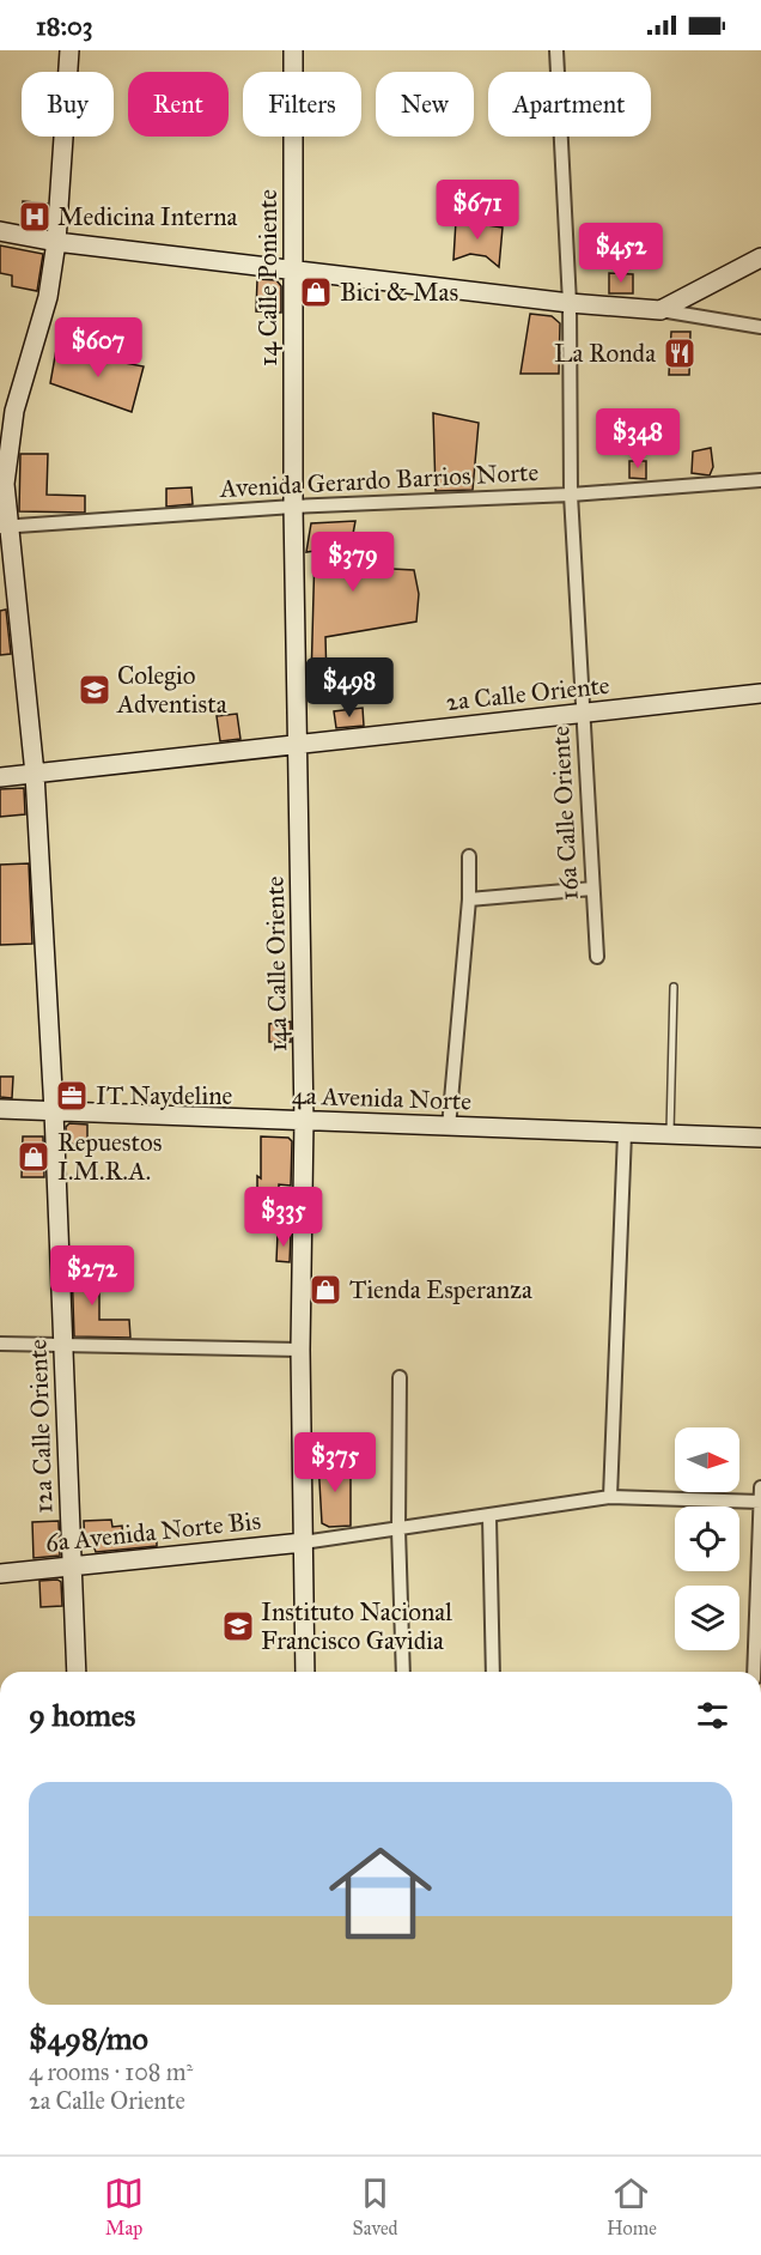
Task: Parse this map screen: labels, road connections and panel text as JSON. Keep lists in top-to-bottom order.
{
  "streets": {
    "street": [
      "14 Calle Poniente",
      "Avenida Gerardo Barrios Norte",
      "2a Calle Oriente",
      "16a Calle Oriente",
      "14a Calle Oriente",
      "4a Avenida Norte",
      "12a Calle Oriente",
      "6a Avenida Norte Bis"
    ]
  },
  "crossings": [
    ["14 Calle Poniente", "Avenida Gerardo Barrios Norte"],
    ["14 Calle Poniente", "14a Calle Oriente"],
    ["Avenida Gerardo Barrios Norte", "16a Calle Oriente"],
    ["Avenida Gerardo Barrios Norte", "14a Calle Oriente"],
    ["Avenida Gerardo Barrios Norte", "12a Calle Oriente"],
    ["2a Calle Oriente", "16a Calle Oriente"],
    ["2a Calle Oriente", "14a Calle Oriente"],
    ["2a Calle Oriente", "12a Calle Oriente"],
    ["14a Calle Oriente", "4a Avenida Norte"],
    ["14a Calle Oriente", "6a Avenida Norte Bis"],
    ["4a Avenida Norte", "12a Calle Oriente"],
    ["12a Calle Oriente", "6a Avenida Norte Bis"]
  ],
  "places": {
    "hospital": ["Medicina Interna"],
    "shop": ["Bici & Mas", "Repuestos I.M.R.A.", "Tienda Esperanza"],
    "restaurant": ["La Ronda"],
    "school or university": ["Colegio Adventista", "Instituto Nacional Francisco Gavidia"],
    "office": ["IT Naydeline"]
  },
  "north": "right",
  "page": {
    "status": "18:03",
    "chip": [
      "Buy",
      "Rent",
      "Filters",
      "New",
      "Apartment"
    ],
    "price": [
      "$671",
      "$452",
      "$607",
      "$348",
      "$379",
      "$498",
      "$335",
      "$272",
      "$375"
    ],
    "heading": "9 homes",
    "list": [
      {
        "name": "$498/mo",
        "note": "4 rooms · 108 m² · 2a Calle Oriente"
      }
    ],
    "tabs": ["Map", "Saved", "Home"]
  }
}
